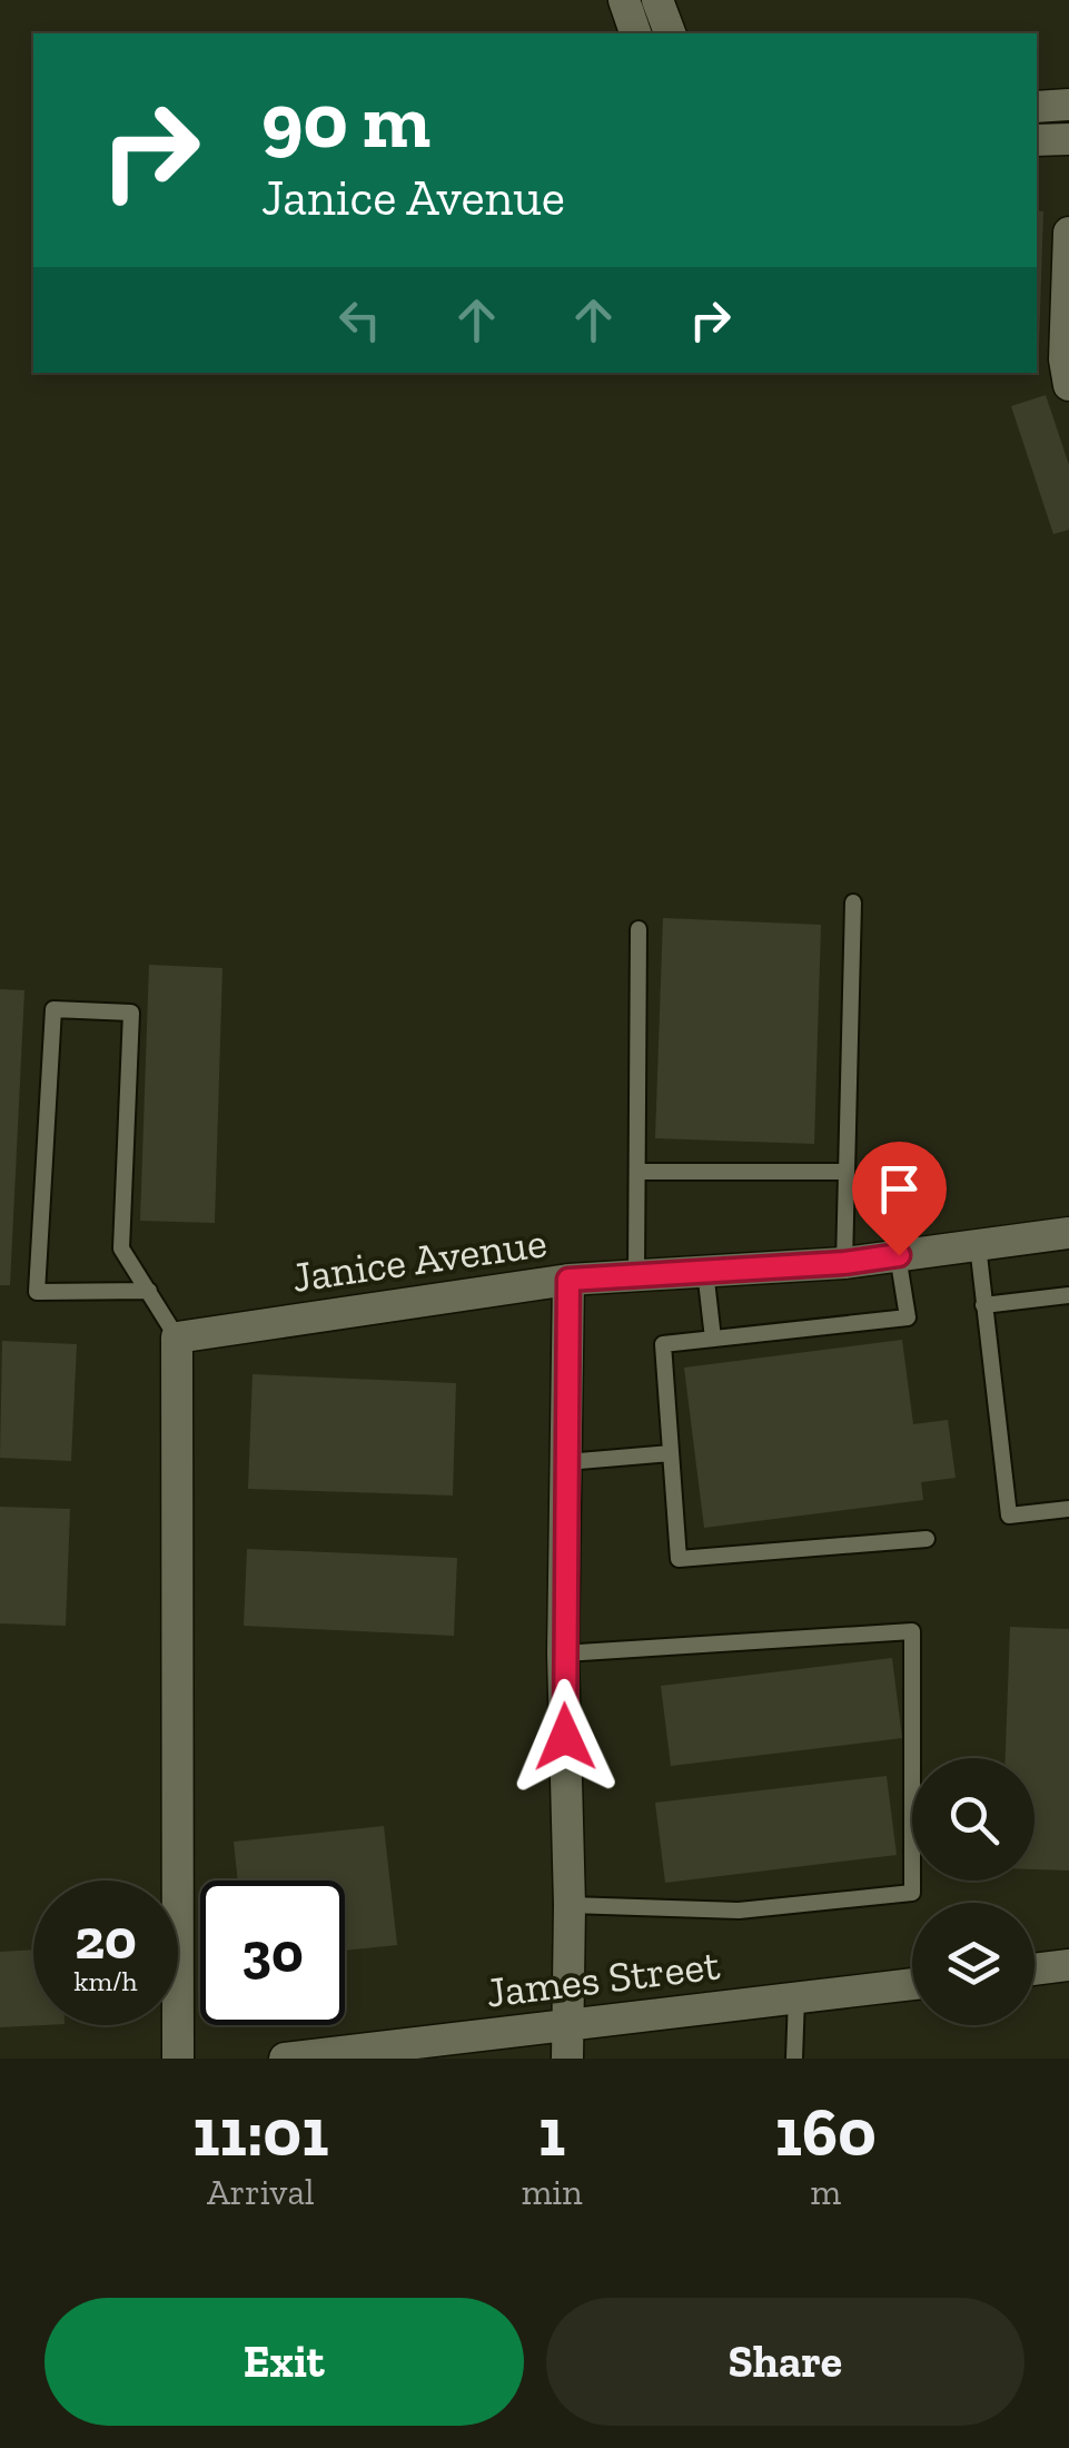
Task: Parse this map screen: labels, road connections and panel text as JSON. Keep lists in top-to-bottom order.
{
  "streets": {
    "street": ["Janice Avenue", "James Street"]
  },
  "page": {
    "turn": ["90 m", "Janice Avenue"],
    "speed": "20 km/h",
    "limit": "30",
    "eta": [
      "11:01",
      "Arrival",
      "1",
      "min",
      "160",
      "m"
    ],
    "buttons": ["Exit", "Share"]
  }
}
